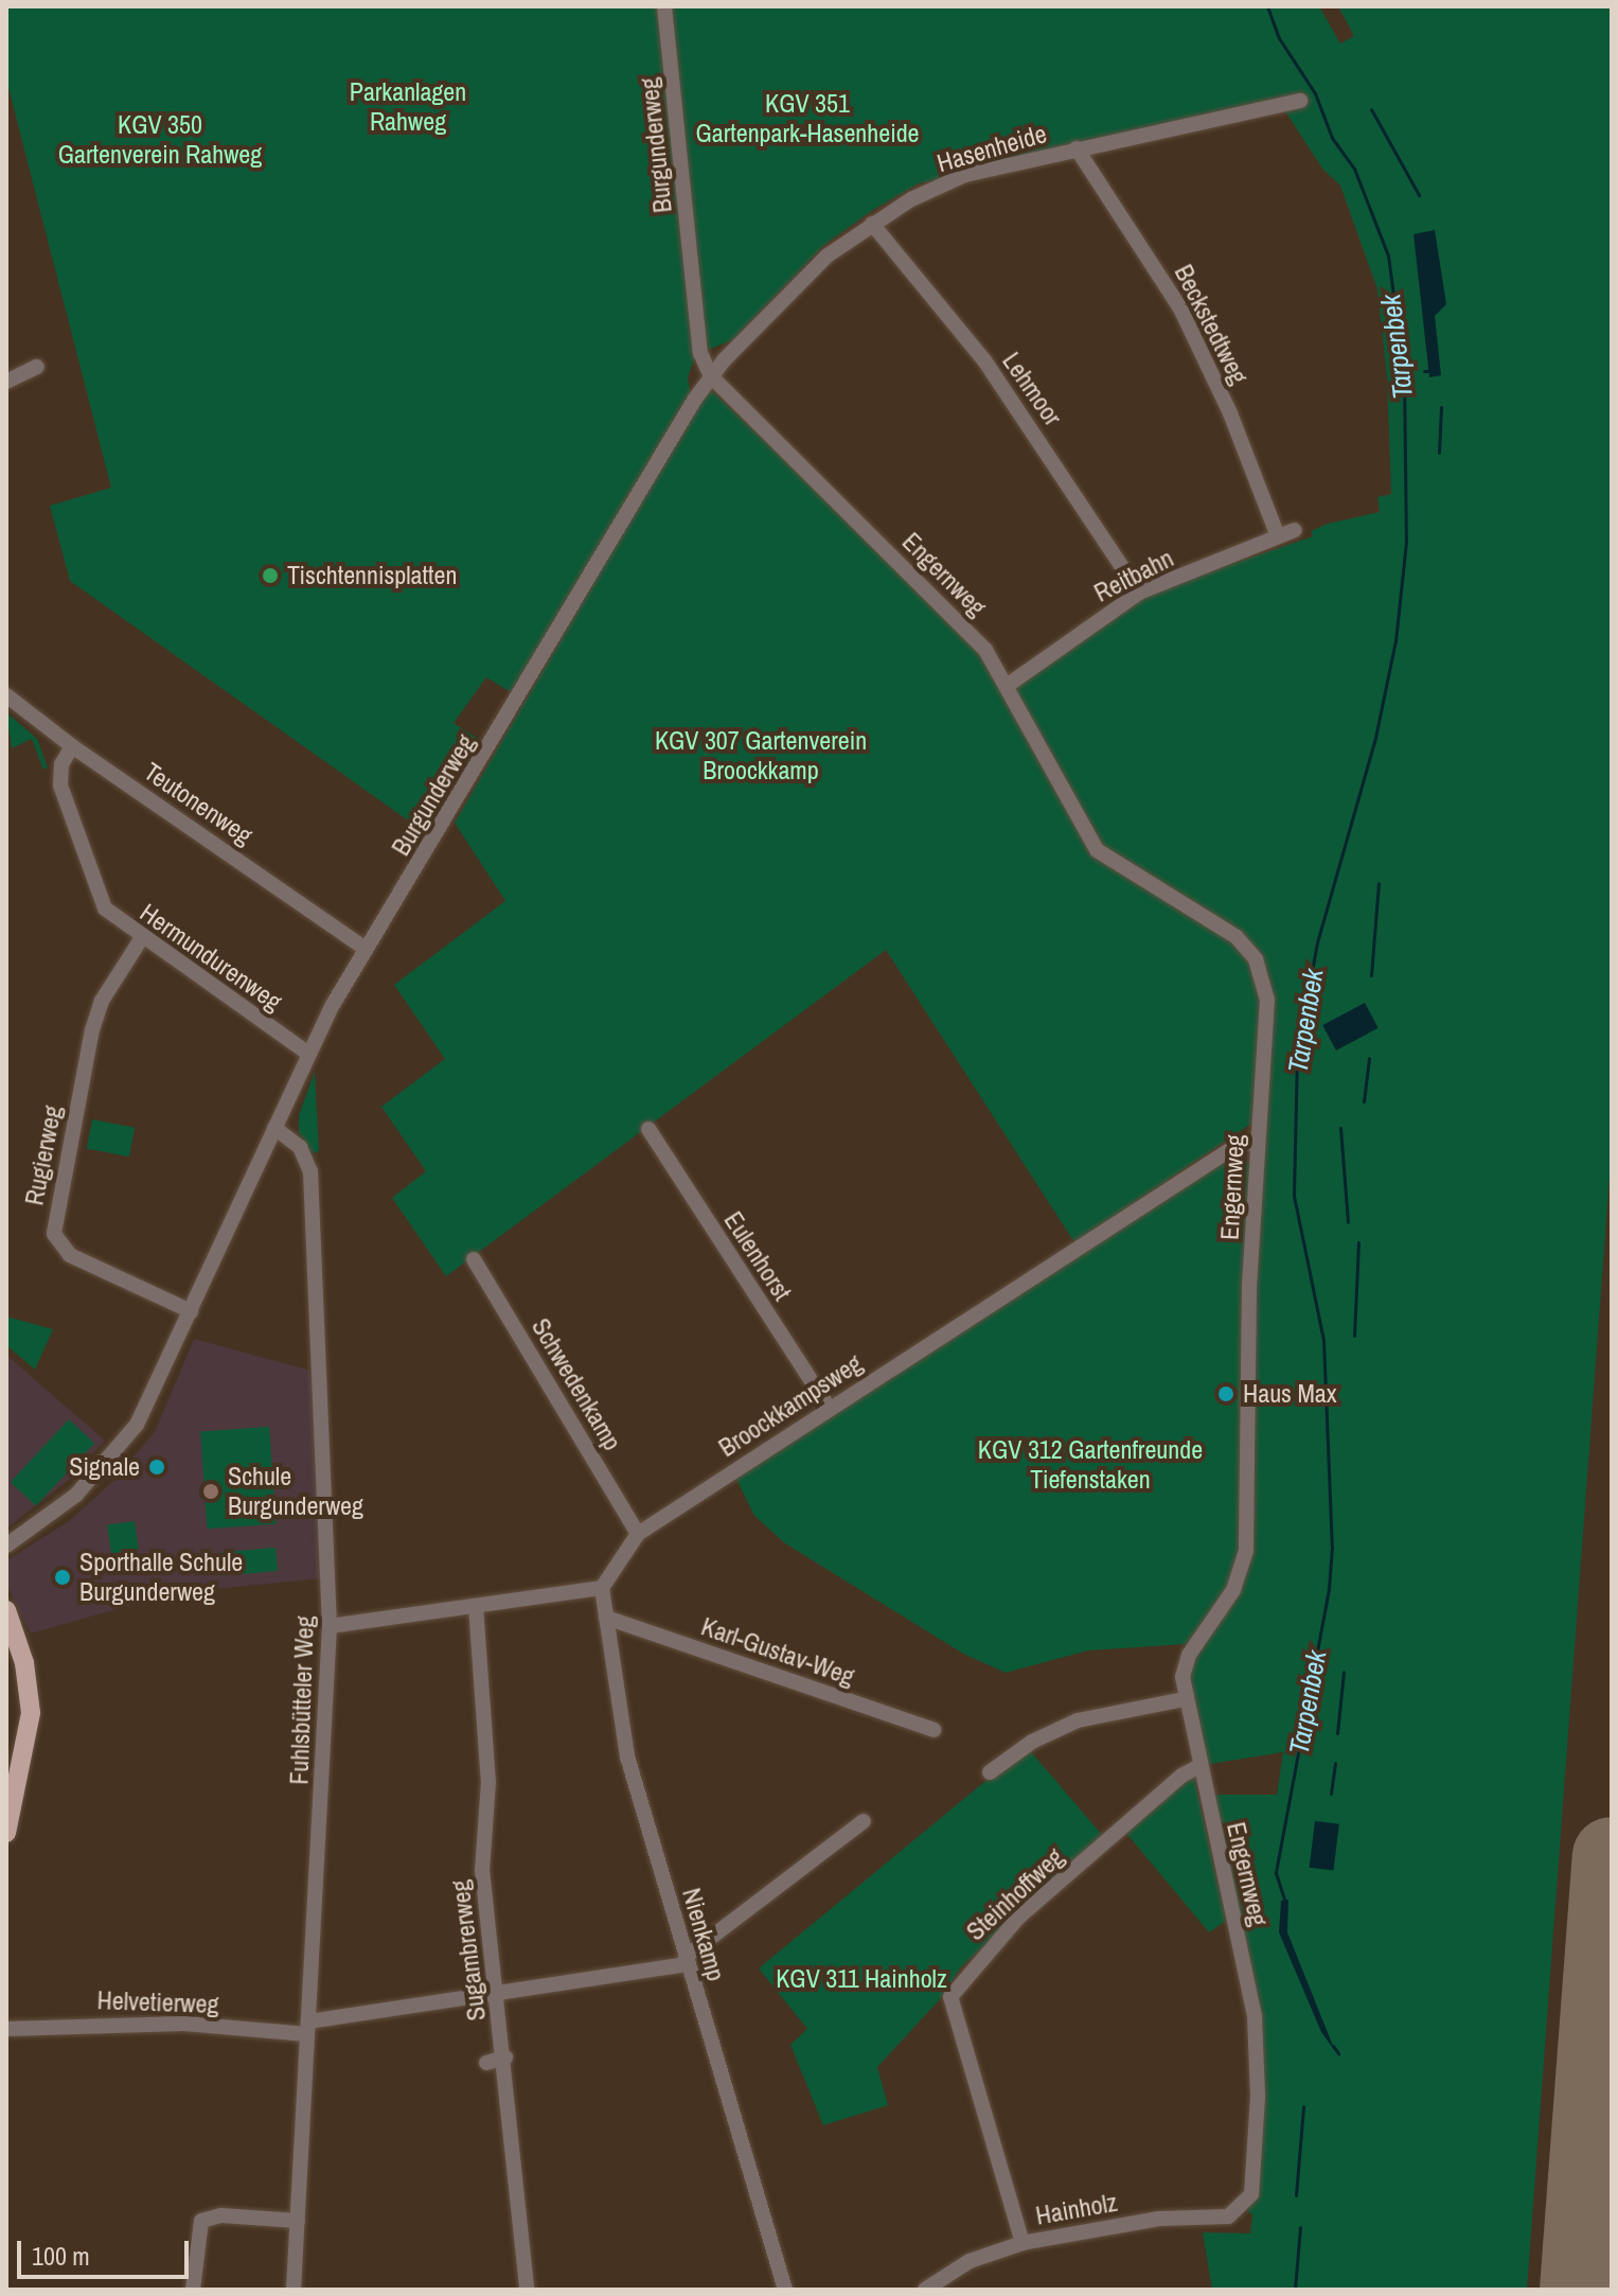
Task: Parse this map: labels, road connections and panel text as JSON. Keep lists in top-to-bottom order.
{
  "streets": {
    "street": [
      "Burgunderweg",
      "Hasenheide",
      "Beckstedtweg",
      "Lehmoor",
      "Engernweg",
      "Reitbahn",
      "Teutonenweg",
      "Hermundurenweg",
      "Rugierweg",
      "Eulenhorst",
      "Schwedenkamp",
      "Broockkampsweg",
      "Karl-Gustav-Weg",
      "Fuhlsbütteler Weg",
      "Steinhoffweg",
      "Nienkamp",
      "Sugambrerweg",
      "Helvetierweg",
      "Hainholz"
    ]
  },
  "crossings": [
    ["Burgunderweg", "Hasenheide"],
    ["Burgunderweg", "Engernweg"],
    ["Burgunderweg", "Teutonenweg"],
    ["Burgunderweg", "Hermundurenweg"],
    ["Burgunderweg", "Rugierweg"],
    ["Burgunderweg", "Fuhlsbütteler Weg"],
    ["Hasenheide", "Beckstedtweg"],
    ["Hasenheide", "Lehmoor"],
    ["Hasenheide", "Engernweg"],
    ["Beckstedtweg", "Reitbahn"],
    ["Lehmoor", "Reitbahn"],
    ["Engernweg", "Reitbahn"],
    ["Engernweg", "Broockkampsweg"],
    ["Engernweg", "Steinhoffweg"],
    ["Engernweg", "Hainholz"],
    ["Teutonenweg", "Hermundurenweg"],
    ["Hermundurenweg", "Rugierweg"],
    ["Eulenhorst", "Broockkampsweg"],
    ["Schwedenkamp", "Broockkampsweg"],
    ["Broockkampsweg", "Nienkamp"],
    ["Karl-Gustav-Weg", "Nienkamp"],
    ["Fuhlsbütteler Weg", "Helvetierweg"],
    ["Steinhoffweg", "Hainholz"],
    ["Nienkamp", "Helvetierweg"],
    ["Sugambrerweg", "Helvetierweg"]
  ],
  "water": ["Tarpenbek"],
  "parks": [
    "Parkanlagen Rahweg",
    "KGV 351 Gartenpark-Hasenheide",
    "KGV 350 Gartenverein Rahweg",
    "KGV 307 Gartenverein Broockkamp",
    "KGV 312 Gartenfreunde Tiefenstaken",
    "KGV 311 Hainholz"
  ],
  "places": [
    "Tischtennisplatten",
    "Haus Max",
    "Signale",
    "Schule Burgunderweg",
    "Sporthalle Schule Burgunderweg"
  ],
  "scale_bar": "100 m"
}
